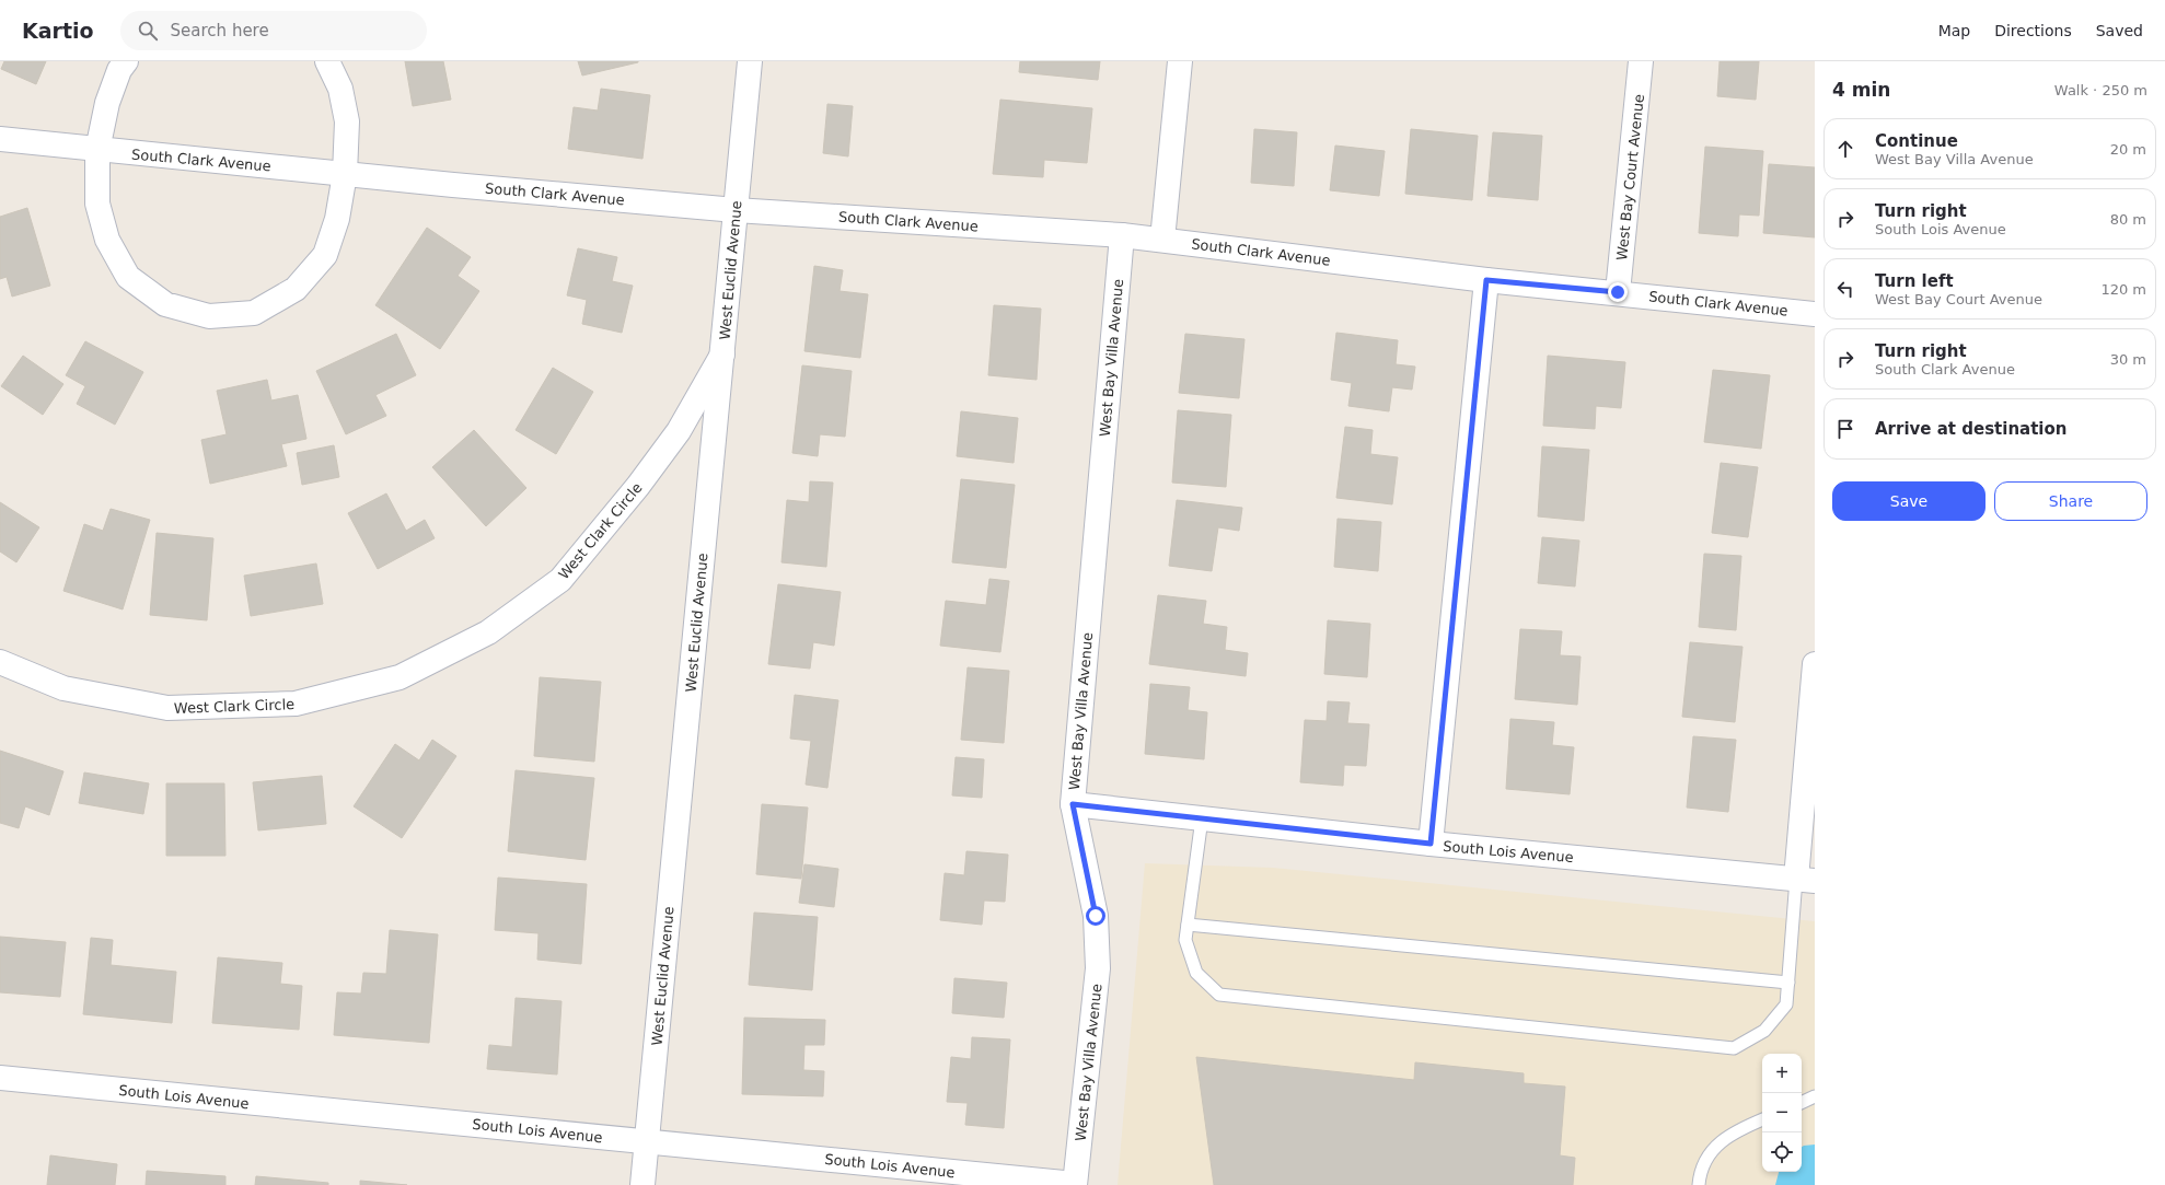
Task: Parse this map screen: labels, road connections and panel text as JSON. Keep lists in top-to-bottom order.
{
  "streets": {
    "street": [
      "South Clark Avenue",
      "West Bay Court Avenue",
      "West Euclid Avenue",
      "West Bay Villa Avenue",
      "West Clark Circle",
      "South Lois Avenue"
    ]
  },
  "crossings": [
    ["South Clark Avenue", "West Bay Court Avenue"],
    ["South Clark Avenue", "West Euclid Avenue"],
    ["South Clark Avenue", "West Bay Villa Avenue"],
    ["West Euclid Avenue", "West Clark Circle"],
    ["West Euclid Avenue", "South Lois Avenue"],
    ["West Bay Villa Avenue", "South Lois Avenue"]
  ],
  "page": {
    "header": "Kartio",
    "search": "Search here",
    "nav": ["Map", "Directions", "Saved"],
    "heading": ["4 min", "Walk · 250 m"],
    "list": [
      ["Continue", "West Bay Villa Avenue", "20 m"],
      ["Turn right", "South Lois Avenue", "80 m"],
      ["Turn left", "West Bay Court Avenue", "120 m"],
      ["Turn right", "South Clark Avenue", "30 m"],
      "Arrive at destination"
    ],
    "buttons": ["Save", "Share"],
    "map_buttons": ["+", "−"]
  }
}
